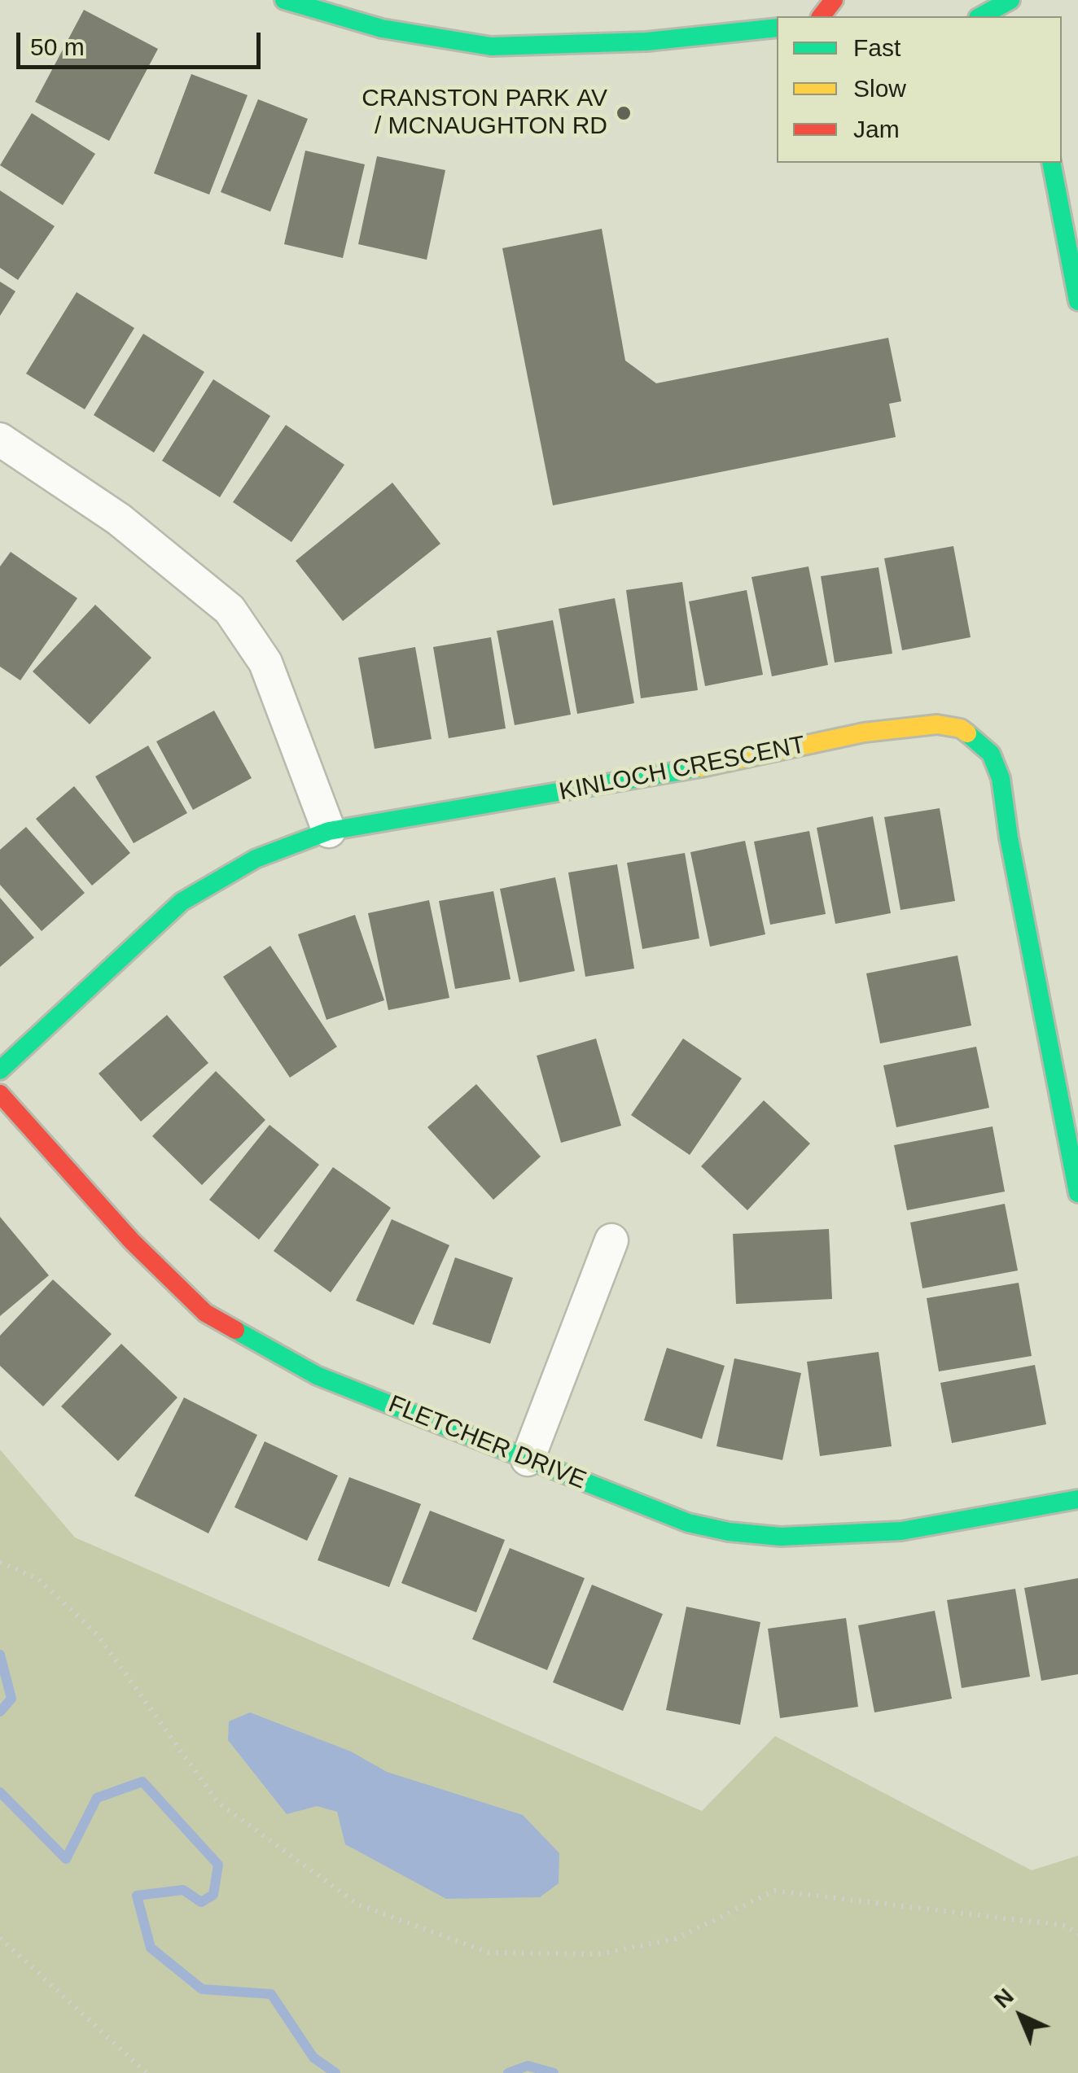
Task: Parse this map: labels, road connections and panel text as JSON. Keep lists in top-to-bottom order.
{
  "streets": {
    "street": ["KINLOCH CRESCENT", "FLETCHER DRIVE"]
  },
  "places": ["CRANSTON PARK AV / MCNAUGHTON RD"],
  "legend": ["Fast", "Slow", "Jam"],
  "scale_bar": "50 m",
  "north": "top left"
}
